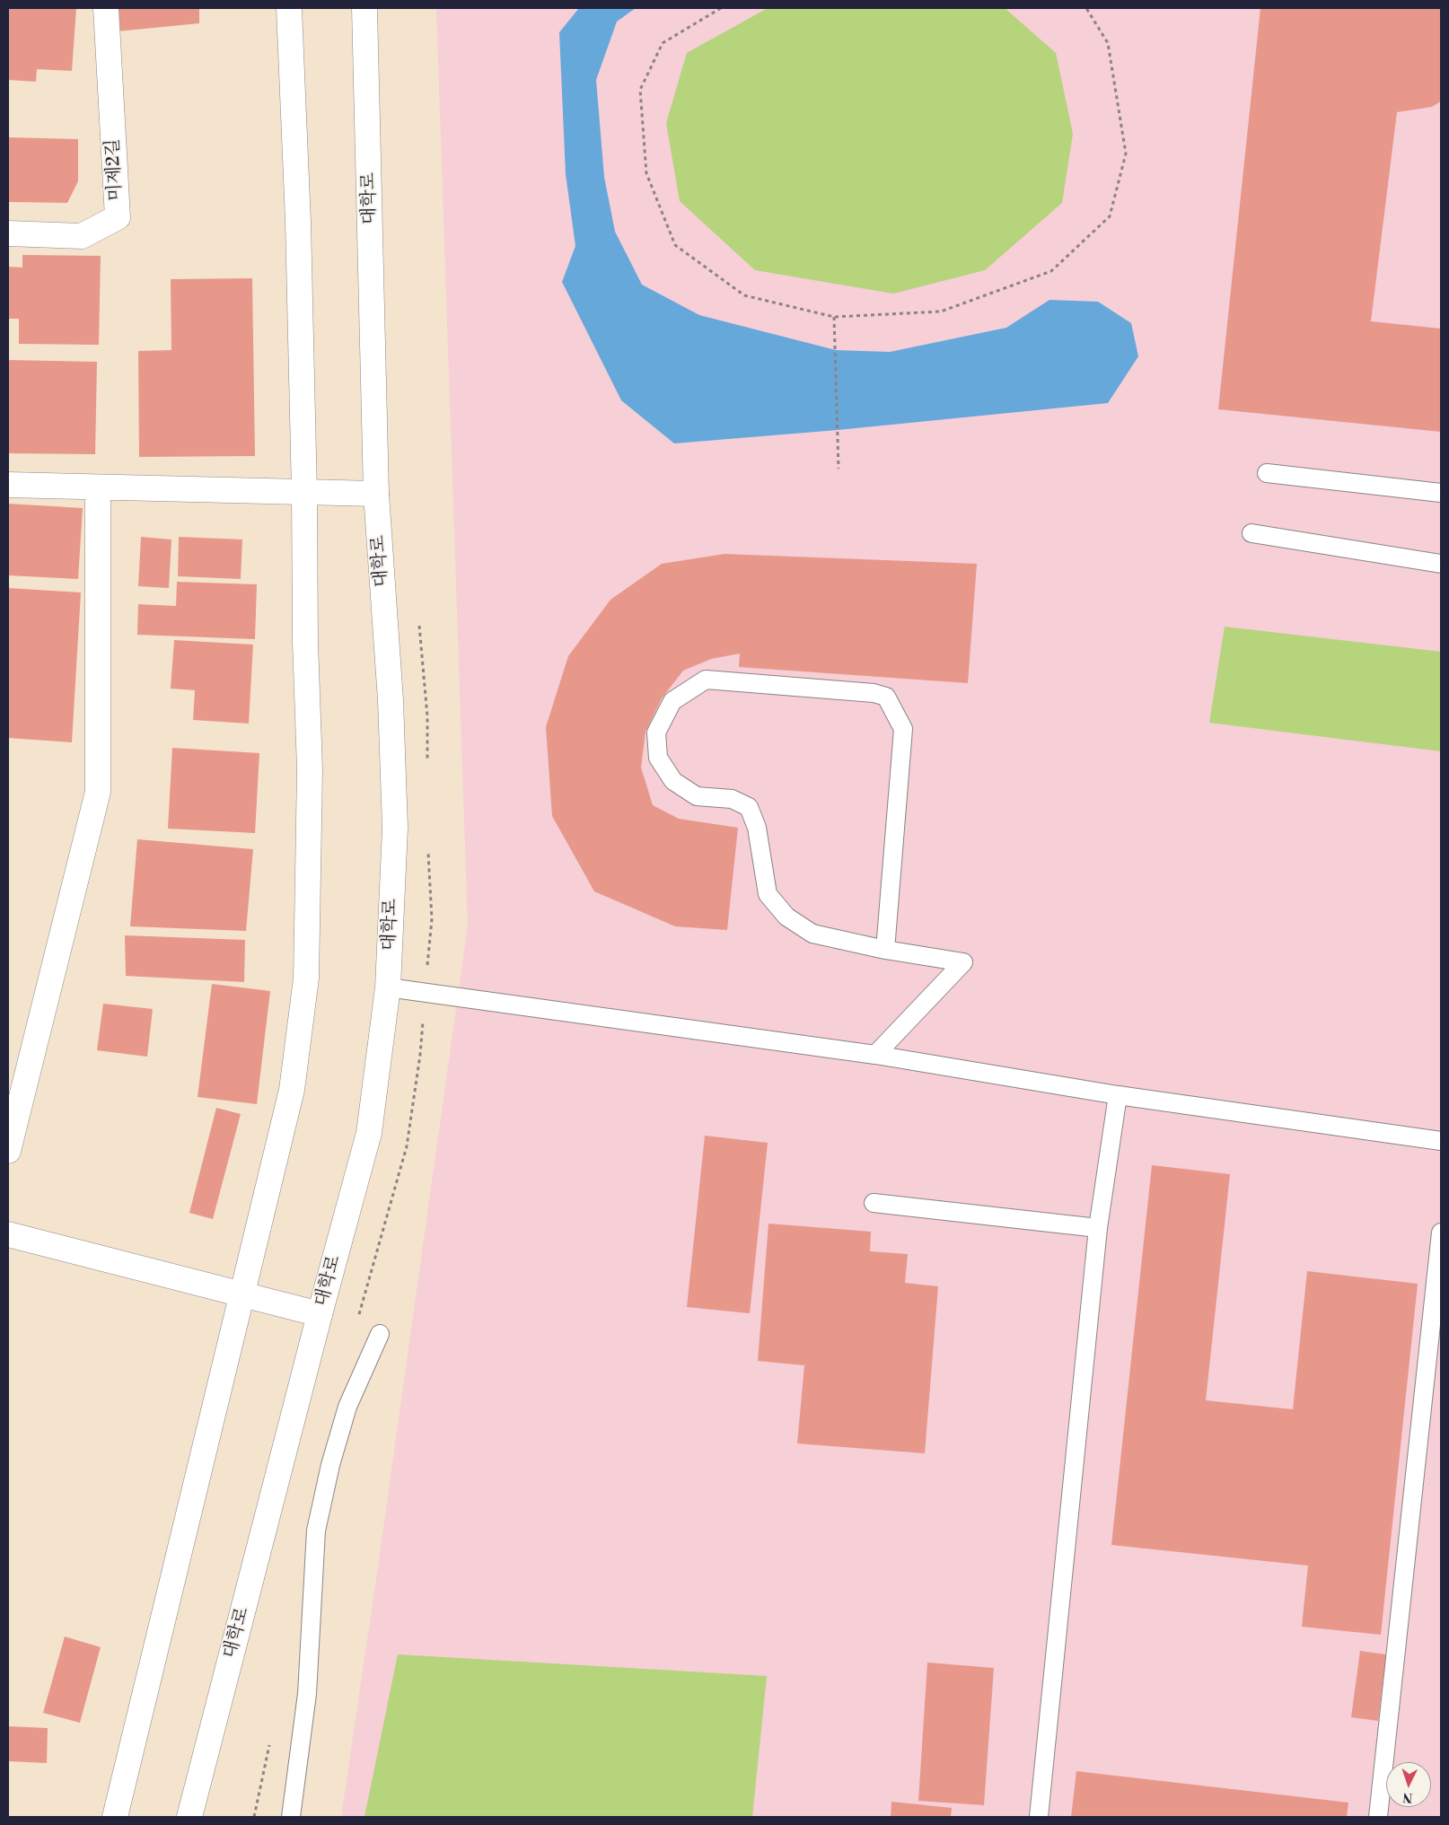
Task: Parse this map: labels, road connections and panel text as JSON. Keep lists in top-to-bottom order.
{
  "streets": {
    "street": ["미제2길", "대학로"]
  },
  "north": "bottom"
}
